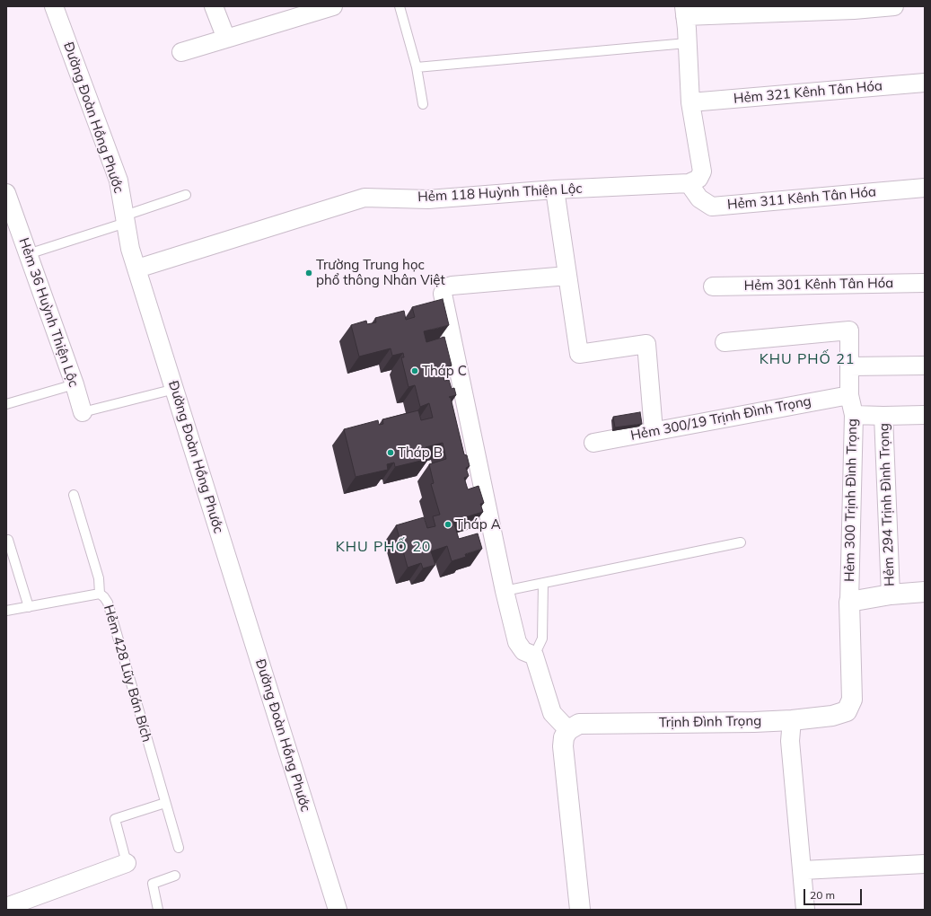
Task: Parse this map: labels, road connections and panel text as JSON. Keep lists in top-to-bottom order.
{
  "streets": {
    "street": [
      "Hẻm 321 Kênh Tân Hóa",
      "Đường Đoàn Hồng Phước",
      "Hẻm 118 Huỳnh Thiện Lộc",
      "Hẻm 311 Kênh Tân Hóa",
      "Hẻm 301 Kênh Tân Hóa",
      "Hẻm 36 Huỳnh Thiện Lộc",
      "Hẻm 300/19 Trịnh Đình Trọng",
      "Hẻm 300 Trịnh Đình Trọng",
      "Hẻm 294 Trịnh Đình Trọng",
      "Trịnh Đình Trọng"
    ],
    "lane": ["Hẻm 428 Lũy Bán Bích"]
  },
  "crossings": [
    ["Đường Đoàn Hồng Phước", "Hẻm 118 Huỳnh Thiện Lộc"],
    ["Hẻm 118 Huỳnh Thiện Lộc", "Hẻm 311 Kênh Tân Hóa"],
    ["Hẻm 300/19 Trịnh Đình Trọng", "Hẻm 300 Trịnh Đình Trọng"],
    ["Hẻm 300 Trịnh Đình Trọng", "Trịnh Đình Trọng"]
  ],
  "districts": ["KHU PHỐ 21", "KHU PHỐ 20"],
  "places": [
    "Trường Trung học phổ thông Nhân Việt",
    "Tháp C",
    "Tháp B",
    "Tháp A"
  ],
  "scale_bar": "20 m"
}
